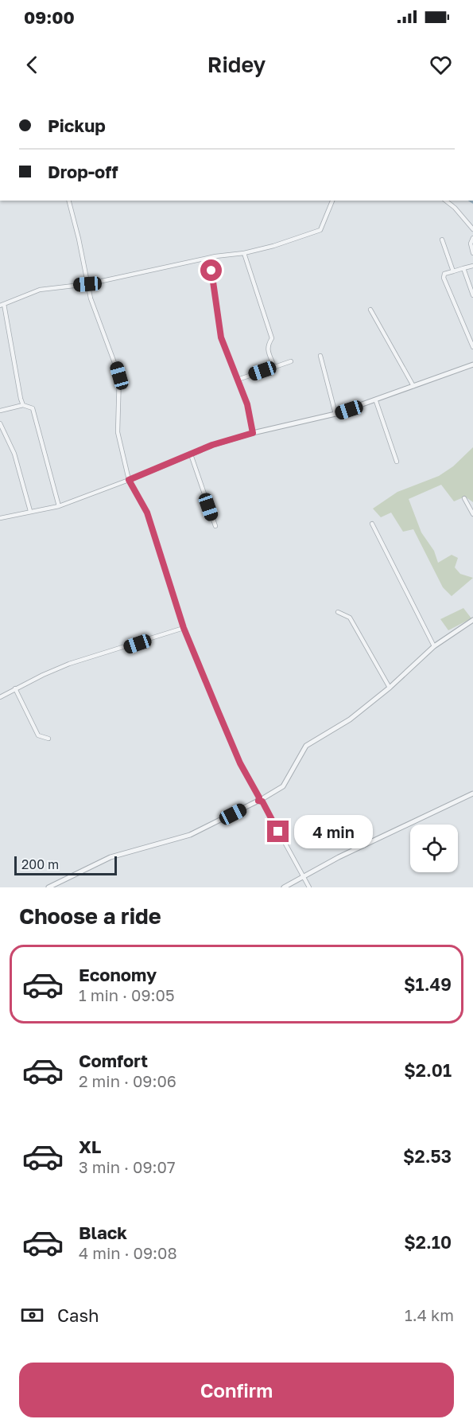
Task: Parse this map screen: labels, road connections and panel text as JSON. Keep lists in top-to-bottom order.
{
  "scale_bar": "200 m",
  "page": {
    "status": "09:00",
    "header": "Ridey",
    "banner": ["Pickup", "Drop-off"],
    "bubble": "4 min",
    "scale": "200 m",
    "heading": "Choose a ride",
    "list": [
      {
        "name": "Economy",
        "note": "1 min · 09:05",
        "value": "$1.49"
      },
      {
        "name": "Comfort",
        "note": "2 min · 09:06",
        "value": "$2.01"
      },
      {
        "name": "XL",
        "note": "3 min · 09:07",
        "value": "$2.53"
      },
      {
        "name": "Black",
        "note": "4 min · 09:08",
        "value": "$2.10"
      }
    ],
    "pay": ["Cash", "1.4 km"],
    "buttons": "Confirm"
  }
}
